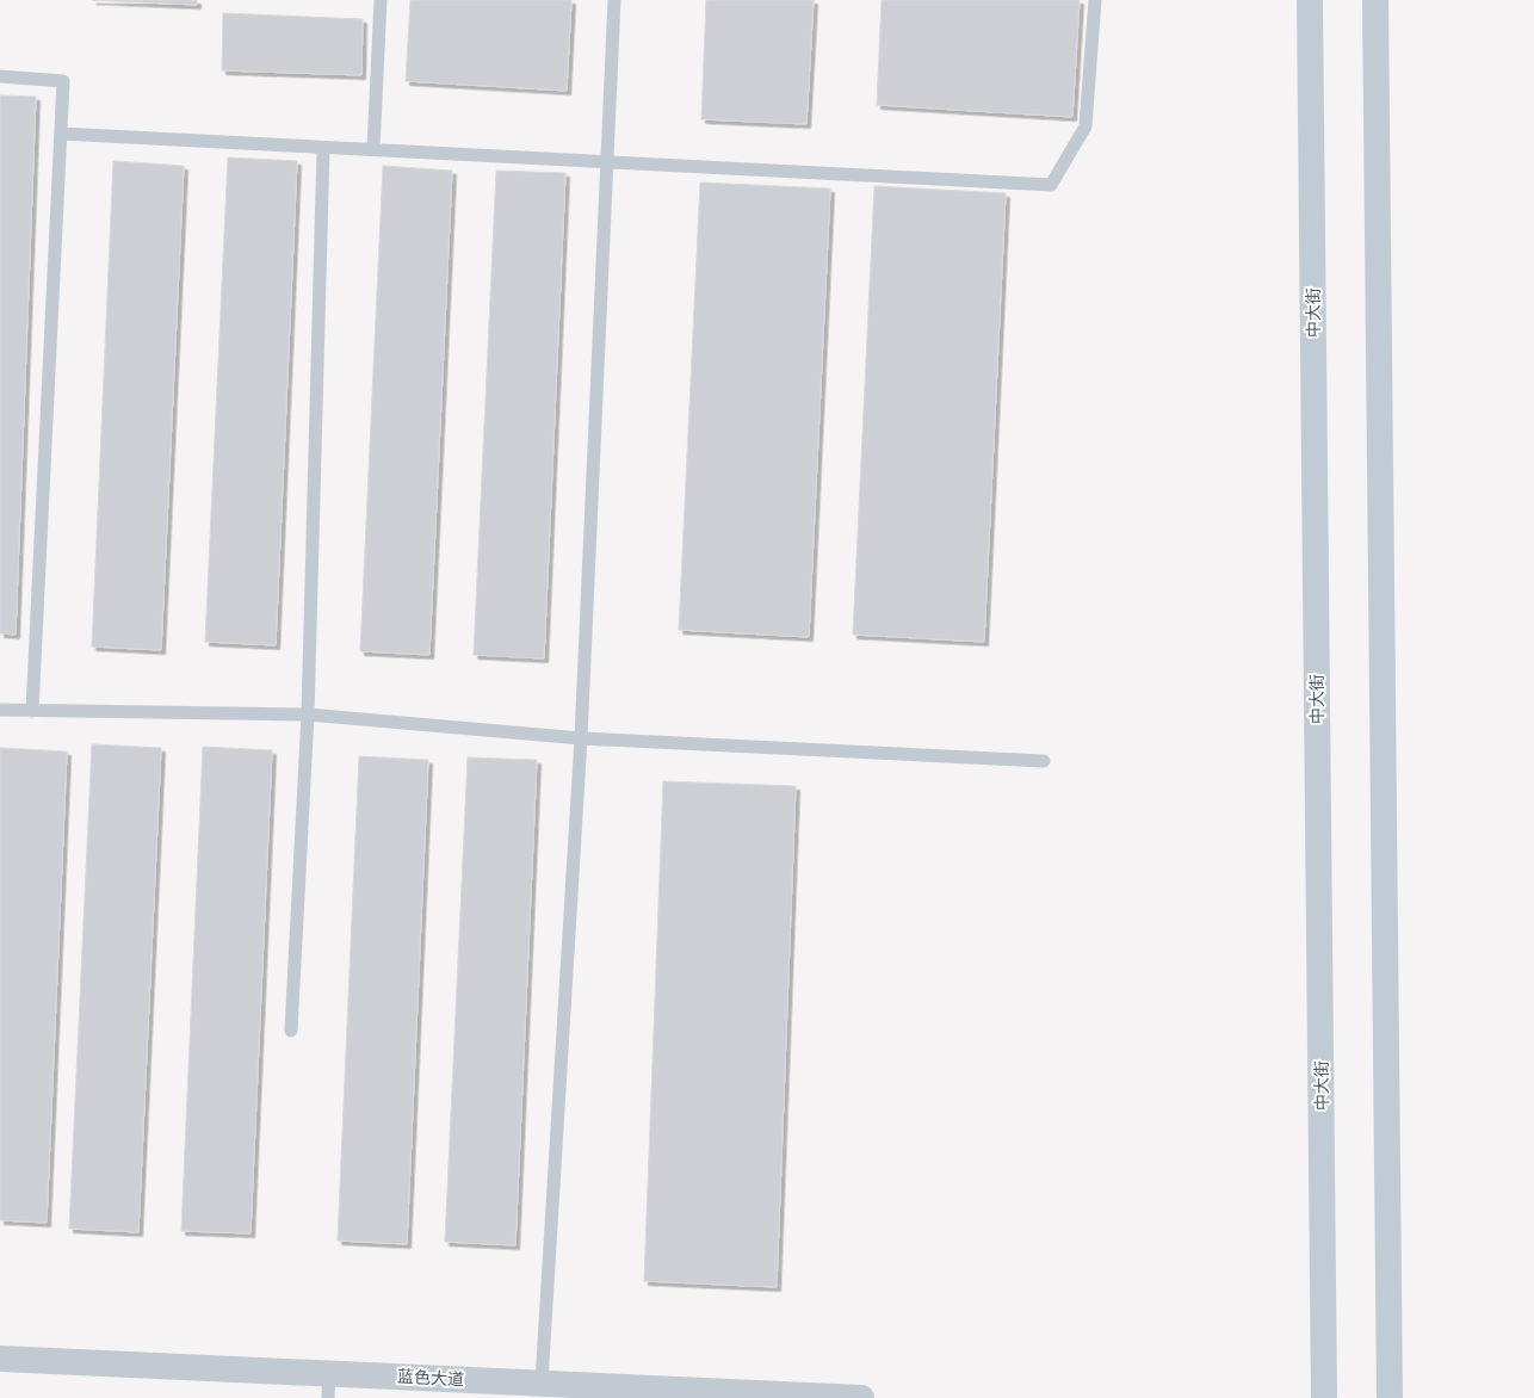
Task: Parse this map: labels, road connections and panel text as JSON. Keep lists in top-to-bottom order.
{
  "streets": {
    "street": ["中大街", "蓝色大道"]
  }
}
